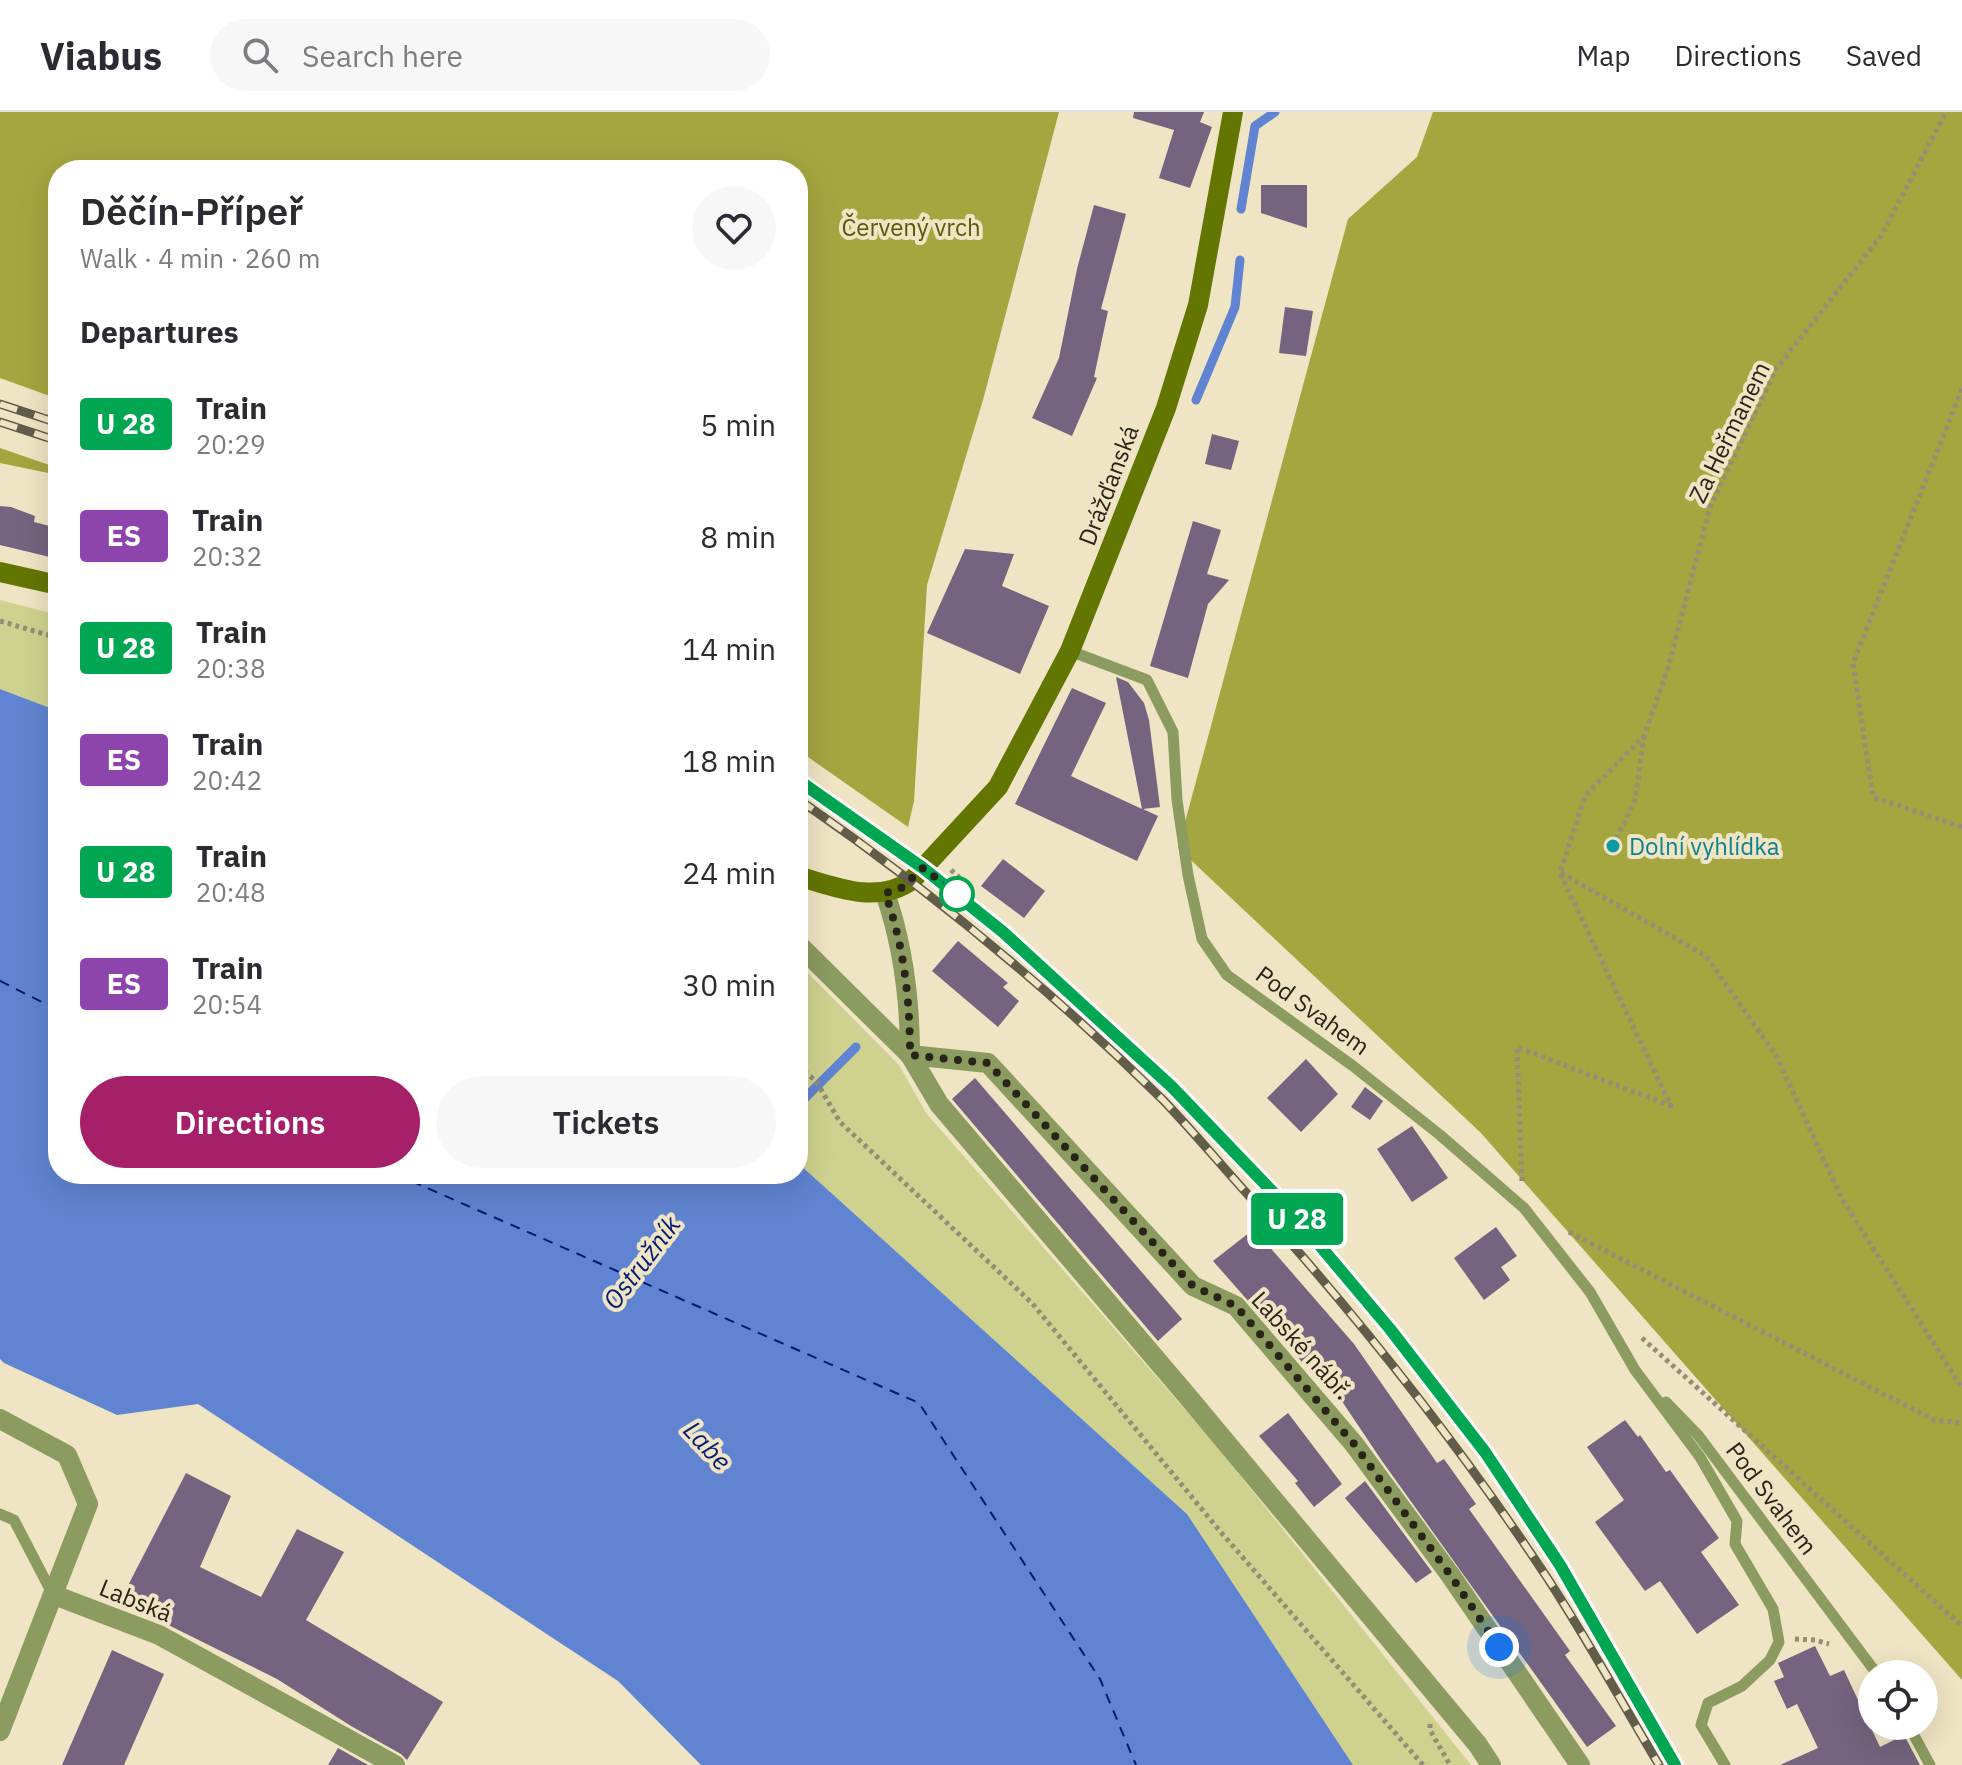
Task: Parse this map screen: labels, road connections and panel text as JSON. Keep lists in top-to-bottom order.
{
  "streets": {
    "street": ["Drážďanská", "Labské nábř.", "Labská"],
    "lane": ["Pod Svahem"],
    "path": ["Za Heřmanem"]
  },
  "crossings": [
    ["Drážďanská", "Pod Svahem"]
  ],
  "water": ["Ostružník", "Labe"],
  "parks": ["Červený vrch"],
  "places": ["Dolní vyhlídka"],
  "page": {
    "header": "Viabus",
    "search": "Search here",
    "nav": ["Map", "Directions", "Saved"],
    "on_map": "U 28",
    "heading": [
      ["Děčín-Přípeř", "Walk · 4 min · 260 m"],
      "Departures"
    ],
    "list": [
      {
        "mark": "U 28",
        "name": "Train",
        "note": "20:29",
        "value": "5 min"
      },
      {
        "mark": "ES",
        "name": "Train",
        "note": "20:32",
        "value": "8 min"
      },
      {
        "mark": "U 28",
        "name": "Train",
        "note": "20:38",
        "value": "14 min"
      },
      {
        "mark": "ES",
        "name": "Train",
        "note": "20:42",
        "value": "18 min"
      },
      {
        "mark": "U 28",
        "name": "Train",
        "note": "20:48",
        "value": "24 min"
      },
      {
        "mark": "ES",
        "name": "Train",
        "note": "20:54",
        "value": "30 min"
      }
    ],
    "buttons": ["Directions", "Tickets"]
  }
}
